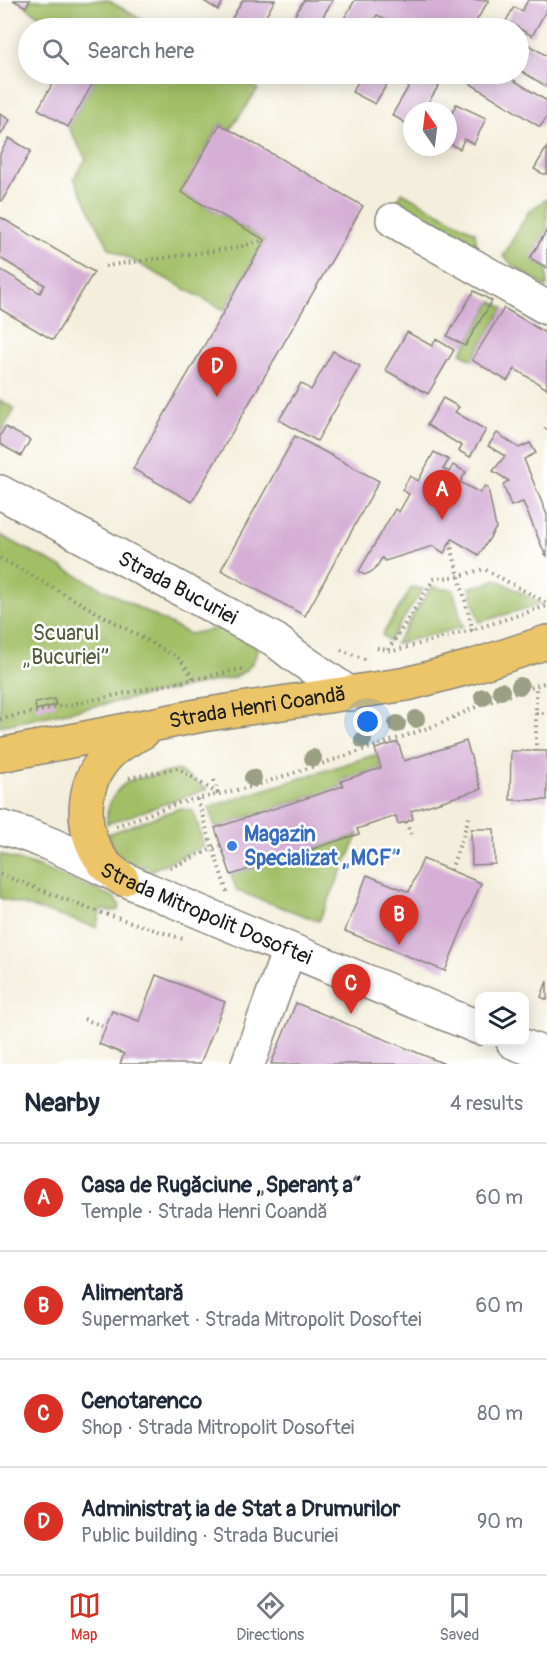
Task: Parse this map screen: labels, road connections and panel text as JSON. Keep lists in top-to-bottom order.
{
  "streets": {
    "main road": ["Strada Henri Coandă"],
    "street": ["Strada Bucuriei", "Strada Mitropolit Dosoftei"]
  },
  "crossings": [
    ["Strada Bucuriei", "Strada Henri Coandă"]
  ],
  "parks": ["Scuarul „Bucuriei”"],
  "places": ["Magazin Specializat „MCF”"],
  "north": "top",
  "page": {
    "search": "Search here",
    "pins": [
      "D",
      "A",
      "B",
      "C"
    ],
    "heading": ["Nearby", "4 results"],
    "list": [
      {
        "mark": "A",
        "name": "Casa de Rugăciune „Speranța“",
        "note": "Temple · Strada Henri Coandă",
        "value": "60 m"
      },
      {
        "mark": "B",
        "name": "Alimentară",
        "note": "Supermarket · Strada Mitropolit Dosoftei",
        "value": "60 m"
      },
      {
        "mark": "C",
        "name": "Cenotarenco",
        "note": "Shop · Strada Mitropolit Dosoftei",
        "value": "80 m"
      },
      {
        "mark": "D",
        "name": "Administrația de Stat a Drumurilor",
        "note": "Public building · Strada Bucuriei",
        "value": "90 m"
      }
    ],
    "nav": ["Map", "Directions", "Saved"]
  }
}
